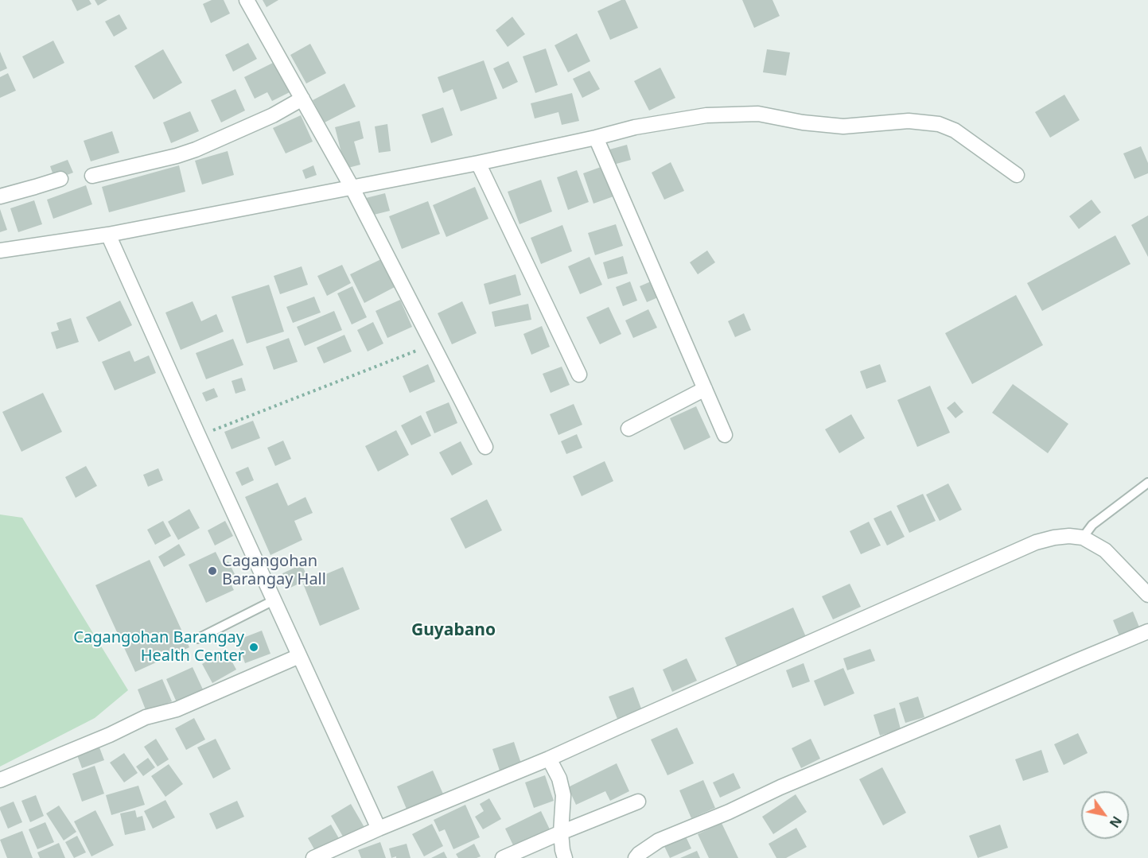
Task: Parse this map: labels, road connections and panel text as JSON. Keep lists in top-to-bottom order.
{
  "districts": ["Guyabano"],
  "places": ["Cagangohan Barangay Hall", "Cagangohan Barangay Health Center"],
  "north": "bottom right"
}
